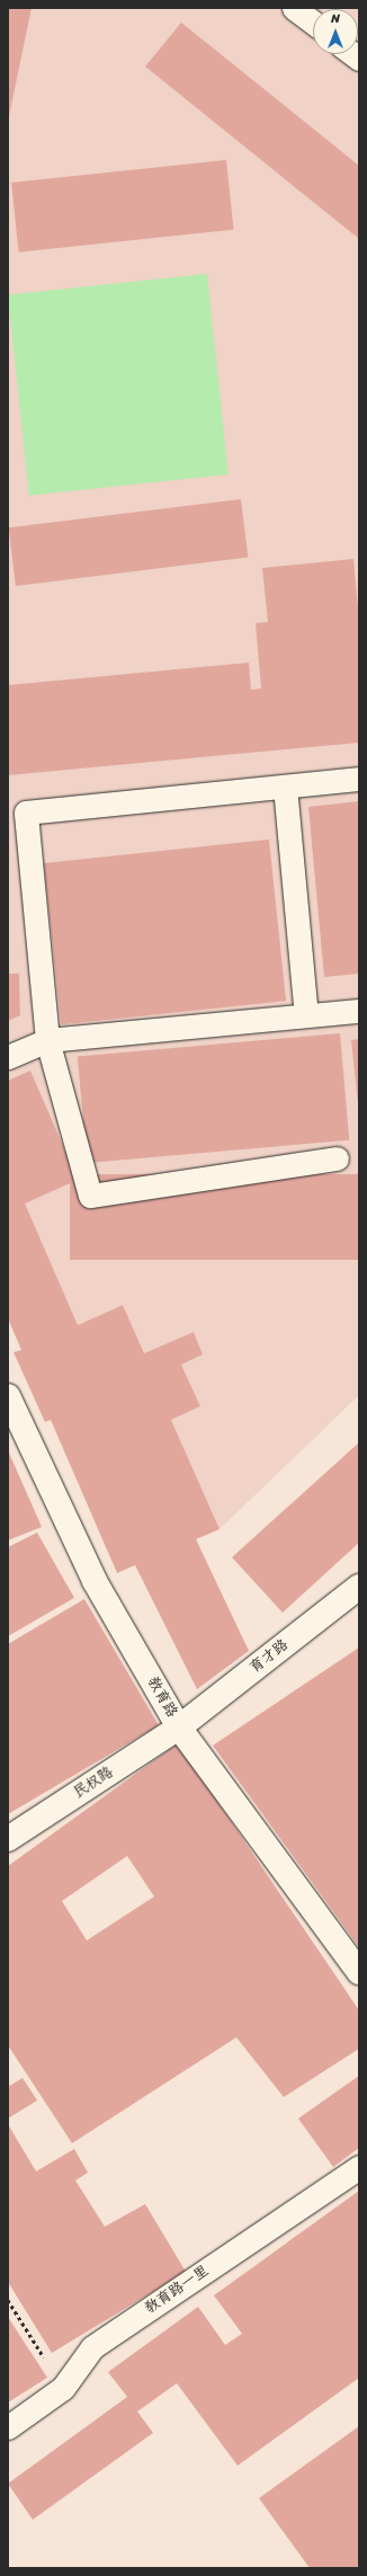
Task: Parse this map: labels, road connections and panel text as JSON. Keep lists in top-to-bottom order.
{
  "streets": {
    "street": ["育才路", "教育路", "民权路"],
    "lane": ["教育路一里"]
  },
  "crossings": [
    ["育才路", "教育路"],
    ["育才路", "民权路"],
    ["教育路", "民权路"]
  ],
  "north": "top"
}
